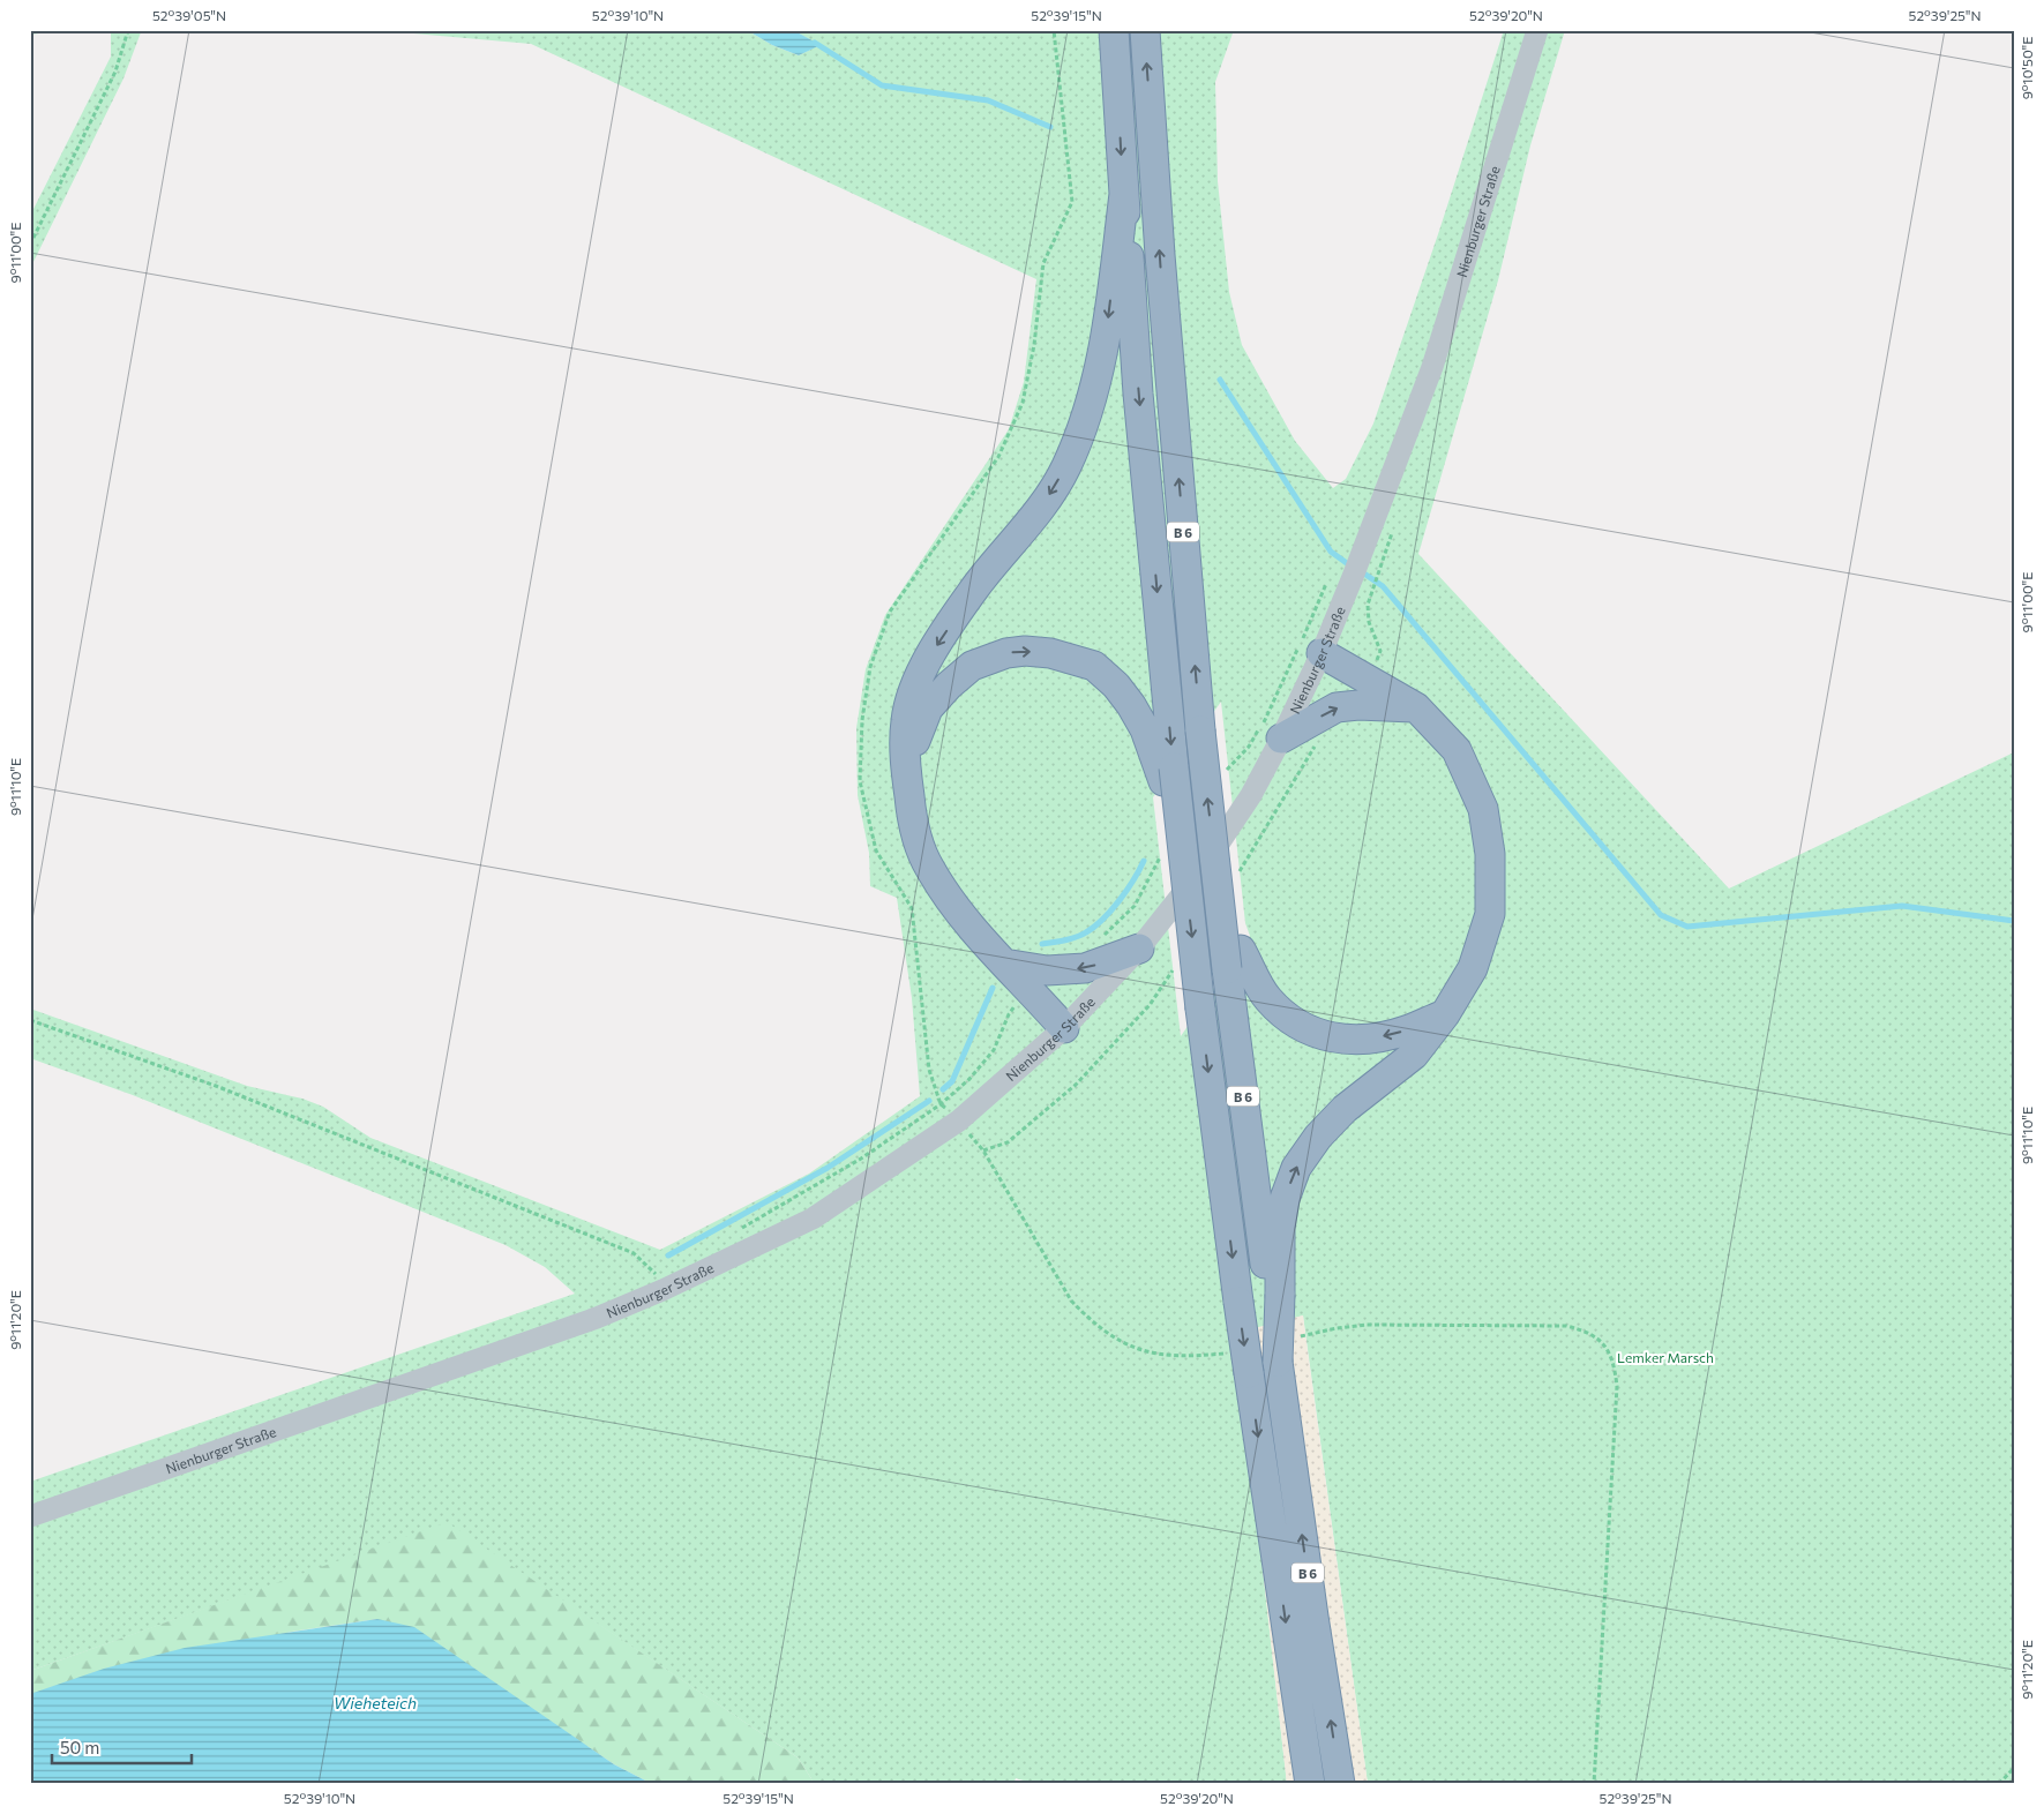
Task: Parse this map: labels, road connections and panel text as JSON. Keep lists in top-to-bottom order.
{
  "streets": {
    "highway": ["B 6"],
    "street": ["Nienburger Straße"]
  },
  "water": ["Wieheteich"],
  "parks": ["Lemker Marsch"],
  "scale_bar": "50 m",
  "coordinates": [
    "52°39'05\"N",
    "52°39'10\"N",
    "52°39'15\"N",
    "52°39'20\"N",
    "52°39'25\"N",
    "9°10'50\"E",
    "9°11'00\"E",
    "9°11'10\"E",
    "9°11'20\"E"
  ]
}
